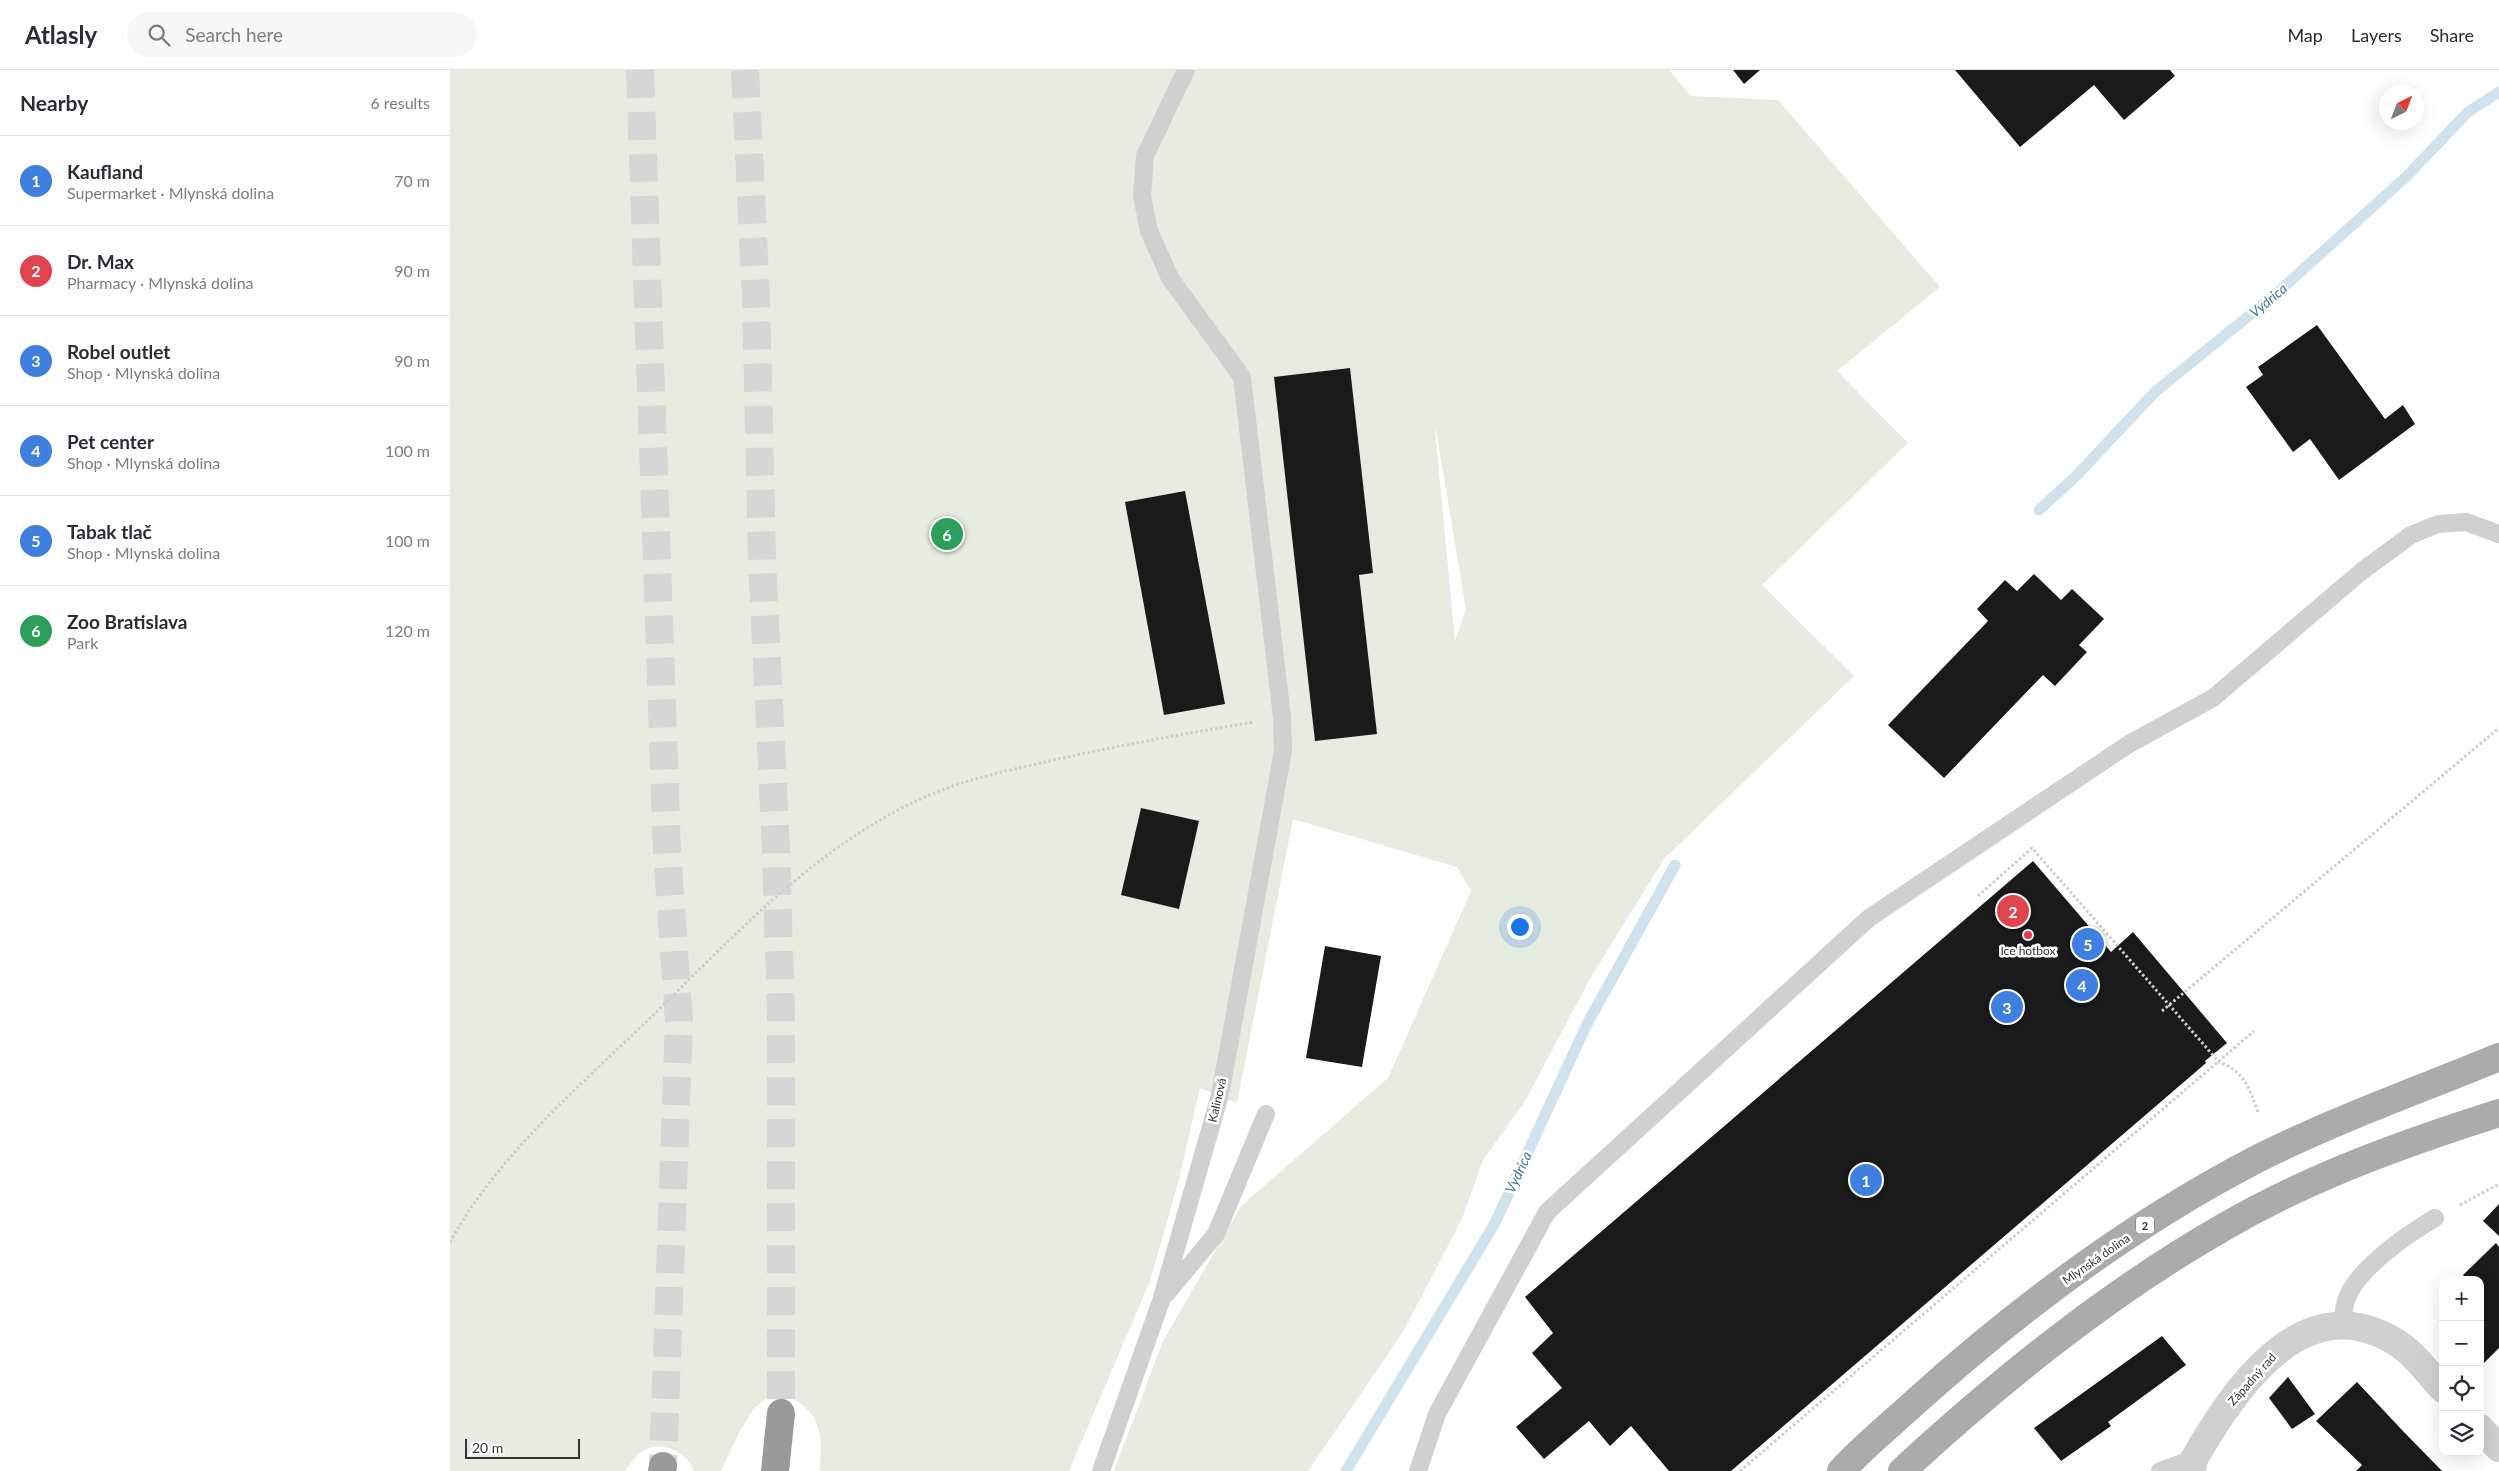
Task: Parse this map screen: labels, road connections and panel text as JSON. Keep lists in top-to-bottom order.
{
  "streets": {
    "main road": ["2", "Mlynská dolina"],
    "street": ["Západný rad"],
    "lane": ["Kalinová"]
  },
  "water": ["Vydrica"],
  "places": ["Ice hotbox"],
  "scale_bar": "20 m",
  "north": "top right",
  "page": {
    "header": "Atlasly",
    "search": "Search here",
    "nav": ["Map", "Layers", "Share"],
    "heading": ["Nearby", "6 results"],
    "list": [
      {
        "mark": "1",
        "name": "Kaufland",
        "note": "Supermarket · Mlynská dolina",
        "value": "70 m"
      },
      {
        "mark": "2",
        "name": "Dr. Max",
        "note": "Pharmacy · Mlynská dolina",
        "value": "90 m"
      },
      {
        "mark": "3",
        "name": "Robel outlet",
        "note": "Shop · Mlynská dolina",
        "value": "90 m"
      },
      {
        "mark": "4",
        "name": "Pet center",
        "note": "Shop · Mlynská dolina",
        "value": "100 m"
      },
      {
        "mark": "5",
        "name": "Tabak tlač",
        "note": "Shop · Mlynská dolina",
        "value": "100 m"
      },
      {
        "mark": "6",
        "name": "Zoo Bratislava",
        "note": "Park",
        "value": "120 m"
      }
    ],
    "pins": [
      "6",
      "2",
      "5",
      "4",
      "3",
      "1"
    ],
    "map_buttons": ["+", "−"],
    "scale": "20 m"
  }
}
